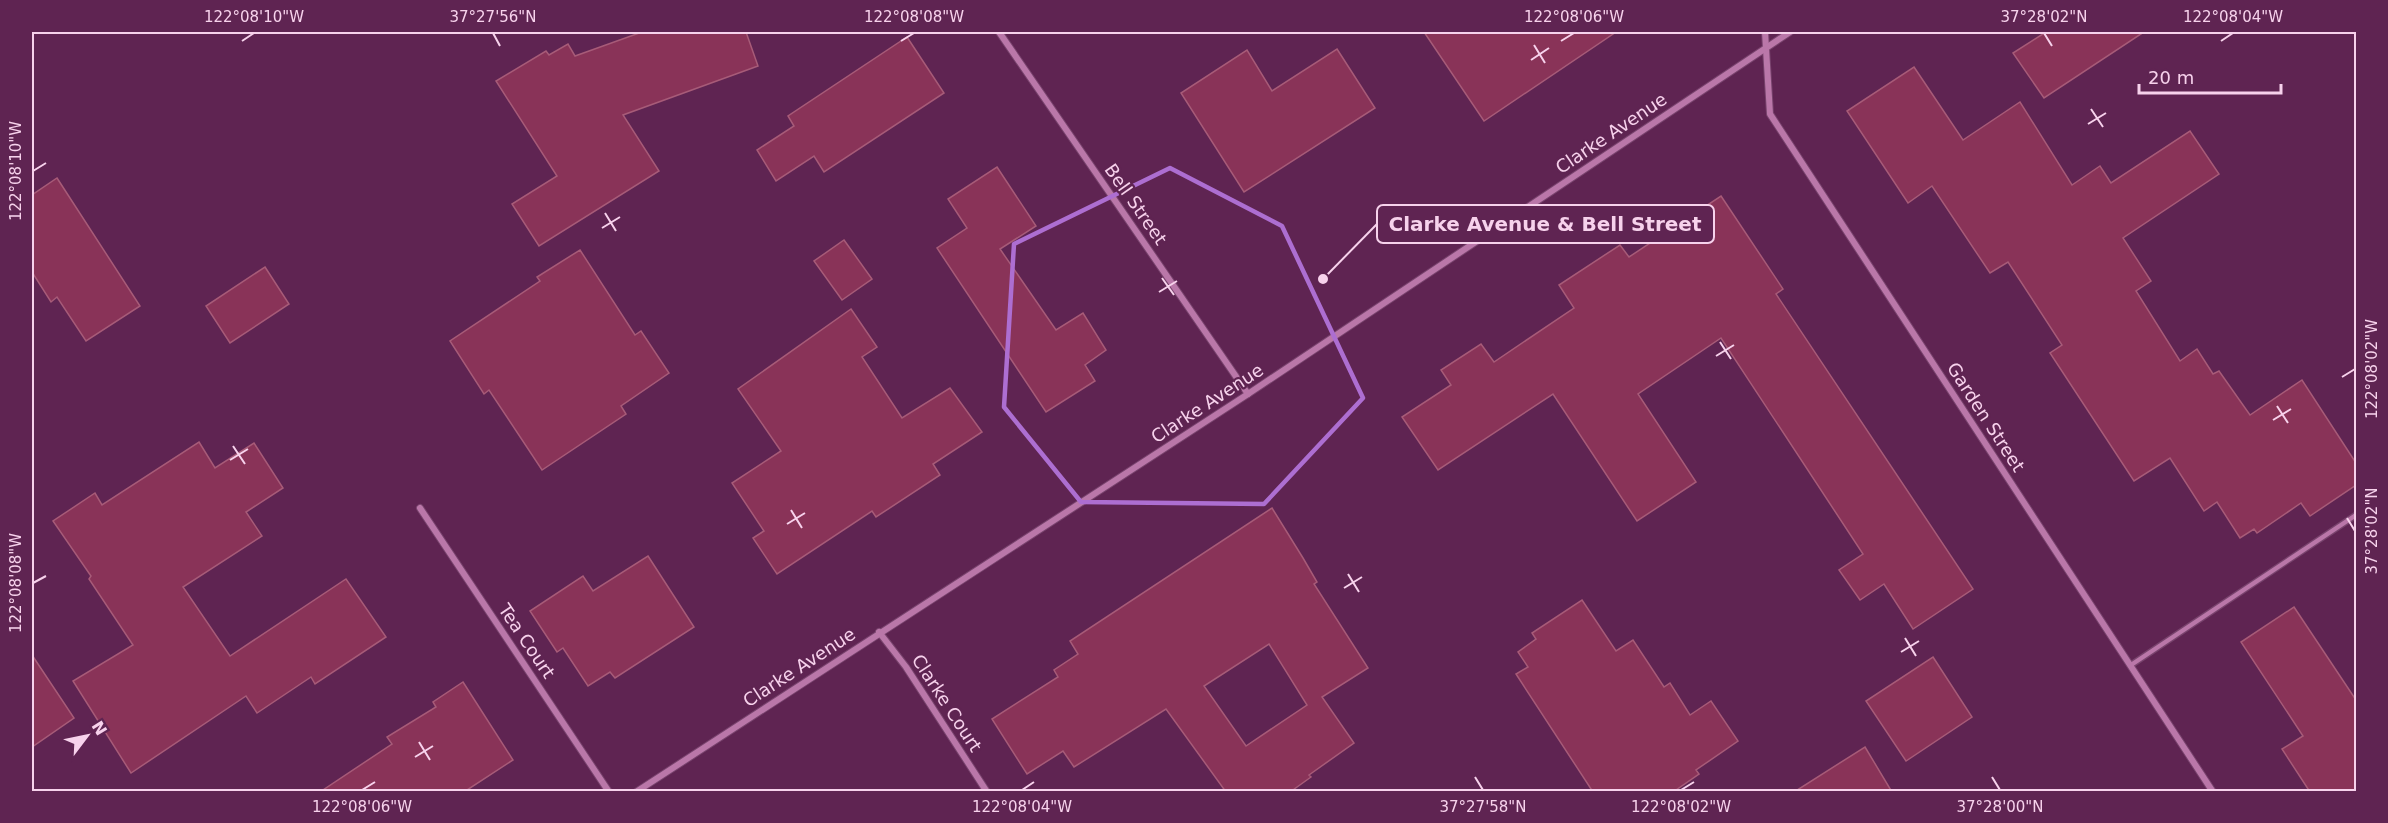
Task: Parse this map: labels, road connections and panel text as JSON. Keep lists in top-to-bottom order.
{
  "streets": {
    "street": [
      "Clarke Avenue",
      "Bell Street",
      "Garden Street",
      "Tea Court",
      "Clarke Court"
    ]
  },
  "crossings": [
    ["Clarke Avenue", "Bell Street"],
    ["Clarke Avenue", "Garden Street"],
    ["Clarke Avenue", "Clarke Court"]
  ],
  "places": ["Clarke Avenue & Bell Street"],
  "scale_bar": "20 m",
  "north": "top right",
  "coordinates": [
    "122°08'10\"W",
    "37°27'56\"N",
    "122°08'08\"W",
    "122°08'06\"W",
    "37°28'02\"N",
    "122°08'04\"W",
    "122°08'02\"W",
    "37°27'58\"N",
    "37°28'00\"N"
  ]
}
